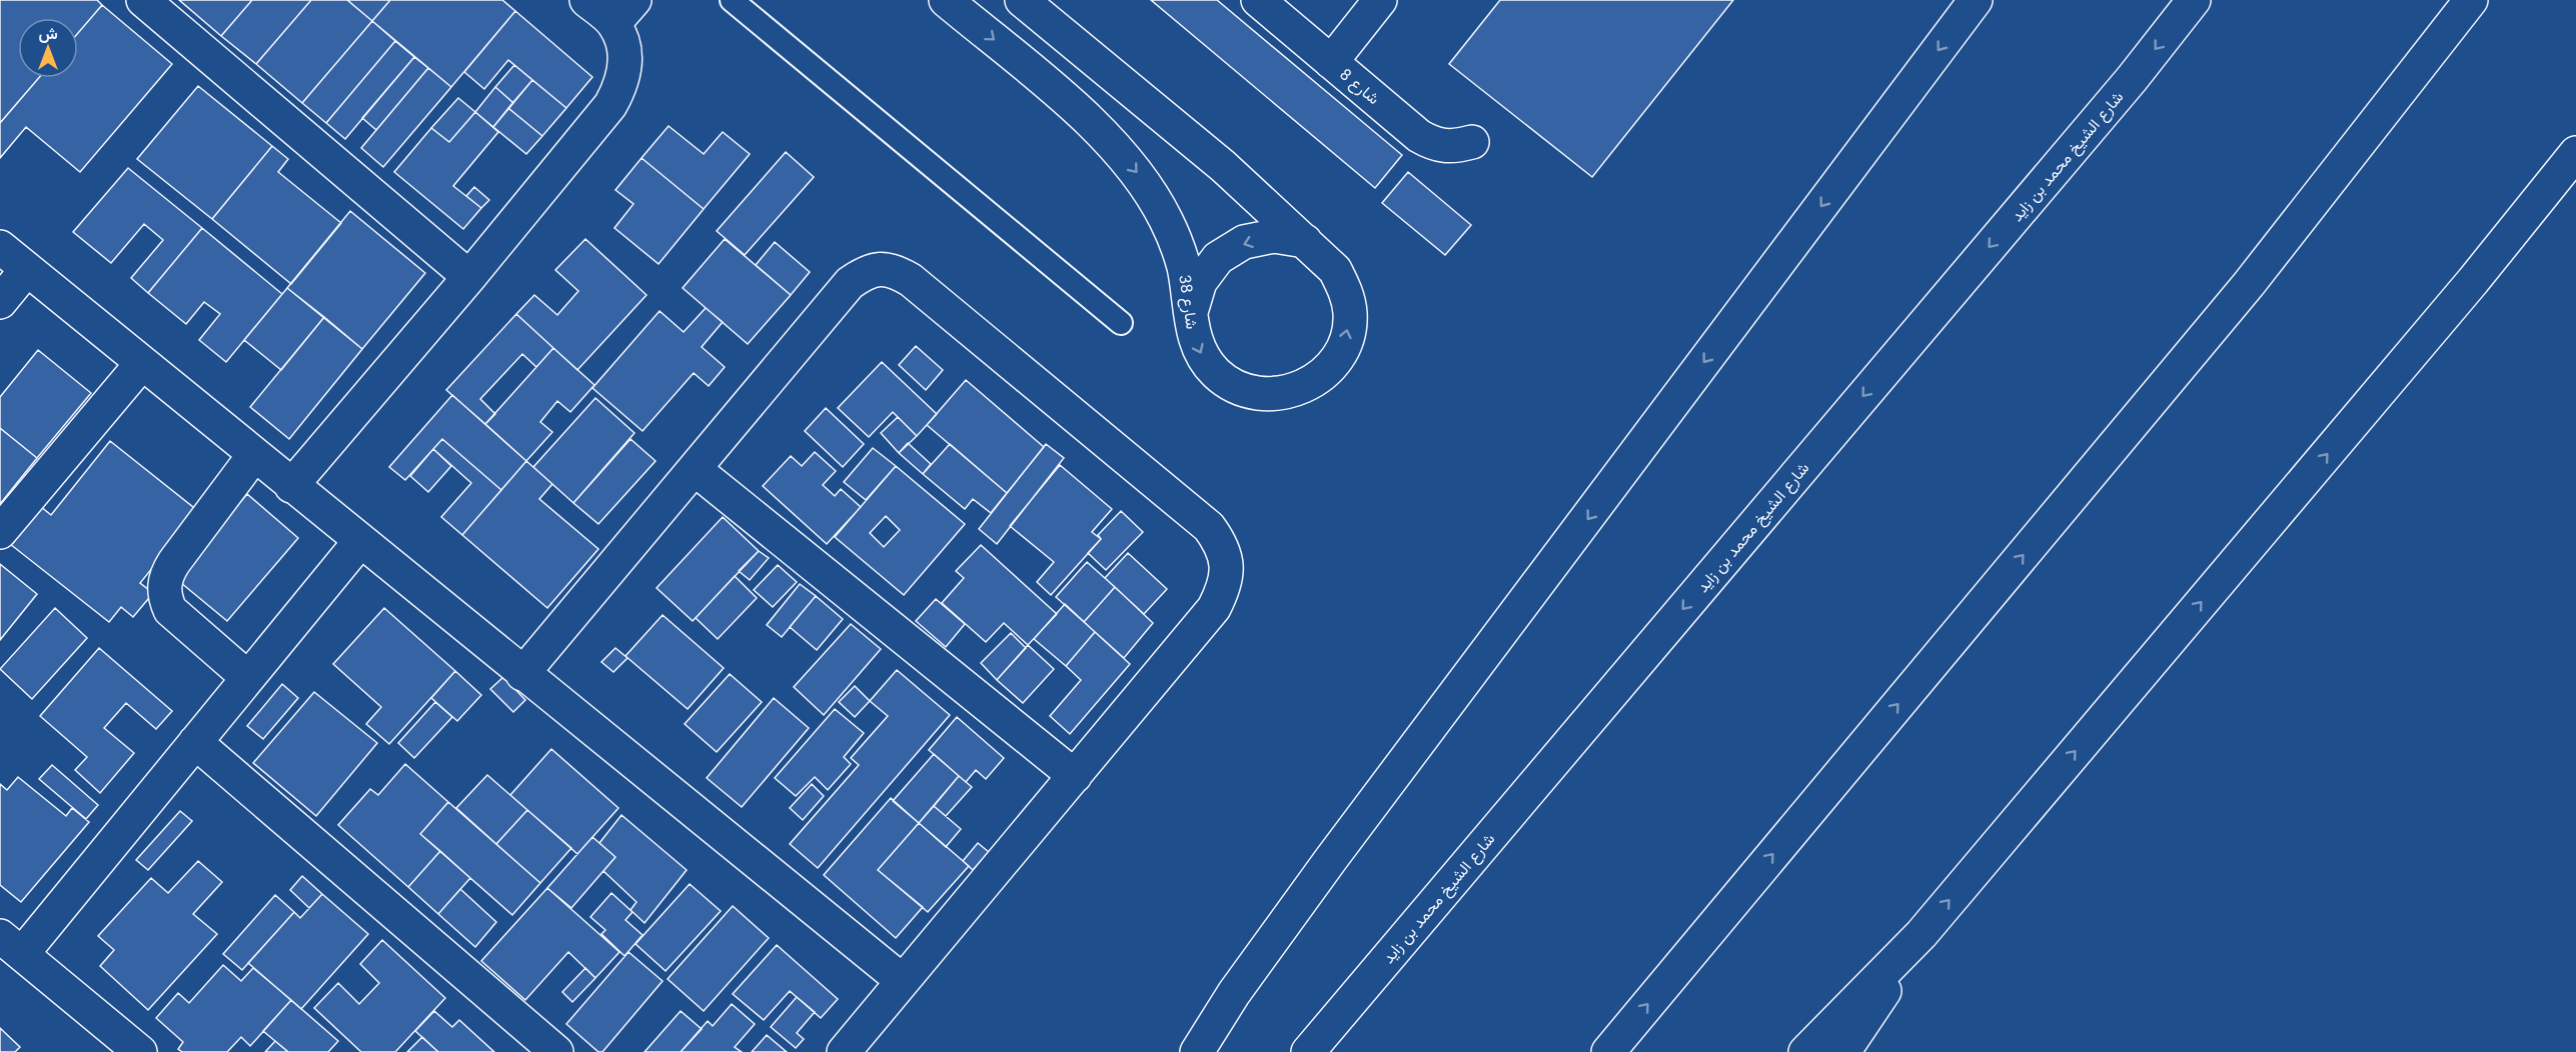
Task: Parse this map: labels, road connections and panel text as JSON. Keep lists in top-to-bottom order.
{
  "streets": {
    "main road": ["شارع 8", "شارع الشيخ محمد بن زايد", "شارع 38"]
  },
  "north": "top"
}
